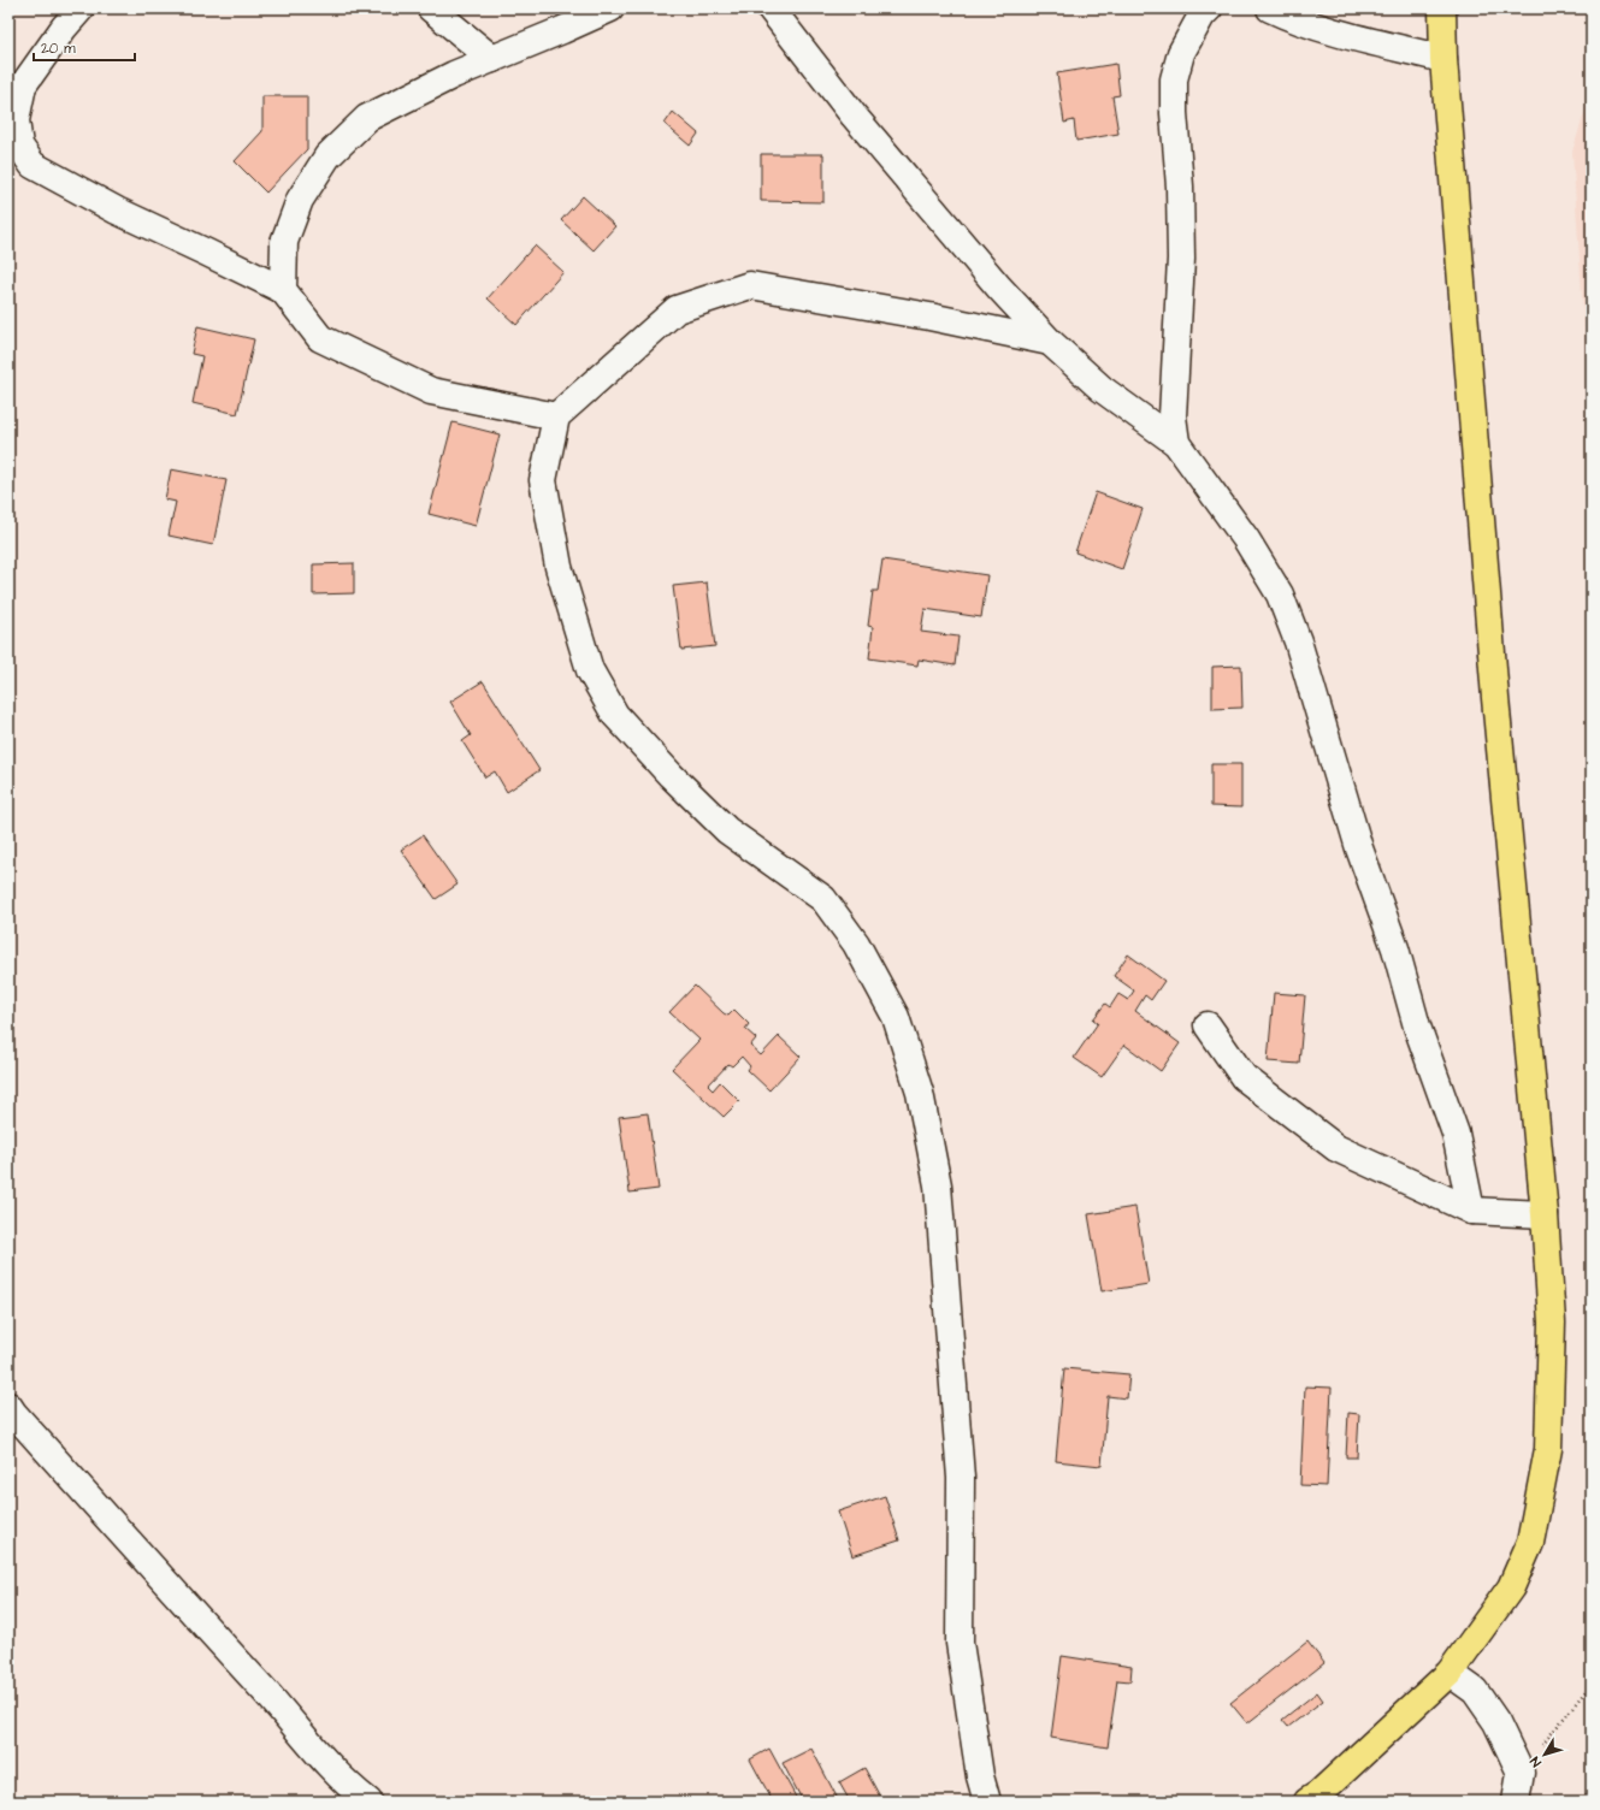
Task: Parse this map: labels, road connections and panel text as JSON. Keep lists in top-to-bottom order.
{
  "scale_bar": "20 m",
  "north": "bottom left"
}
